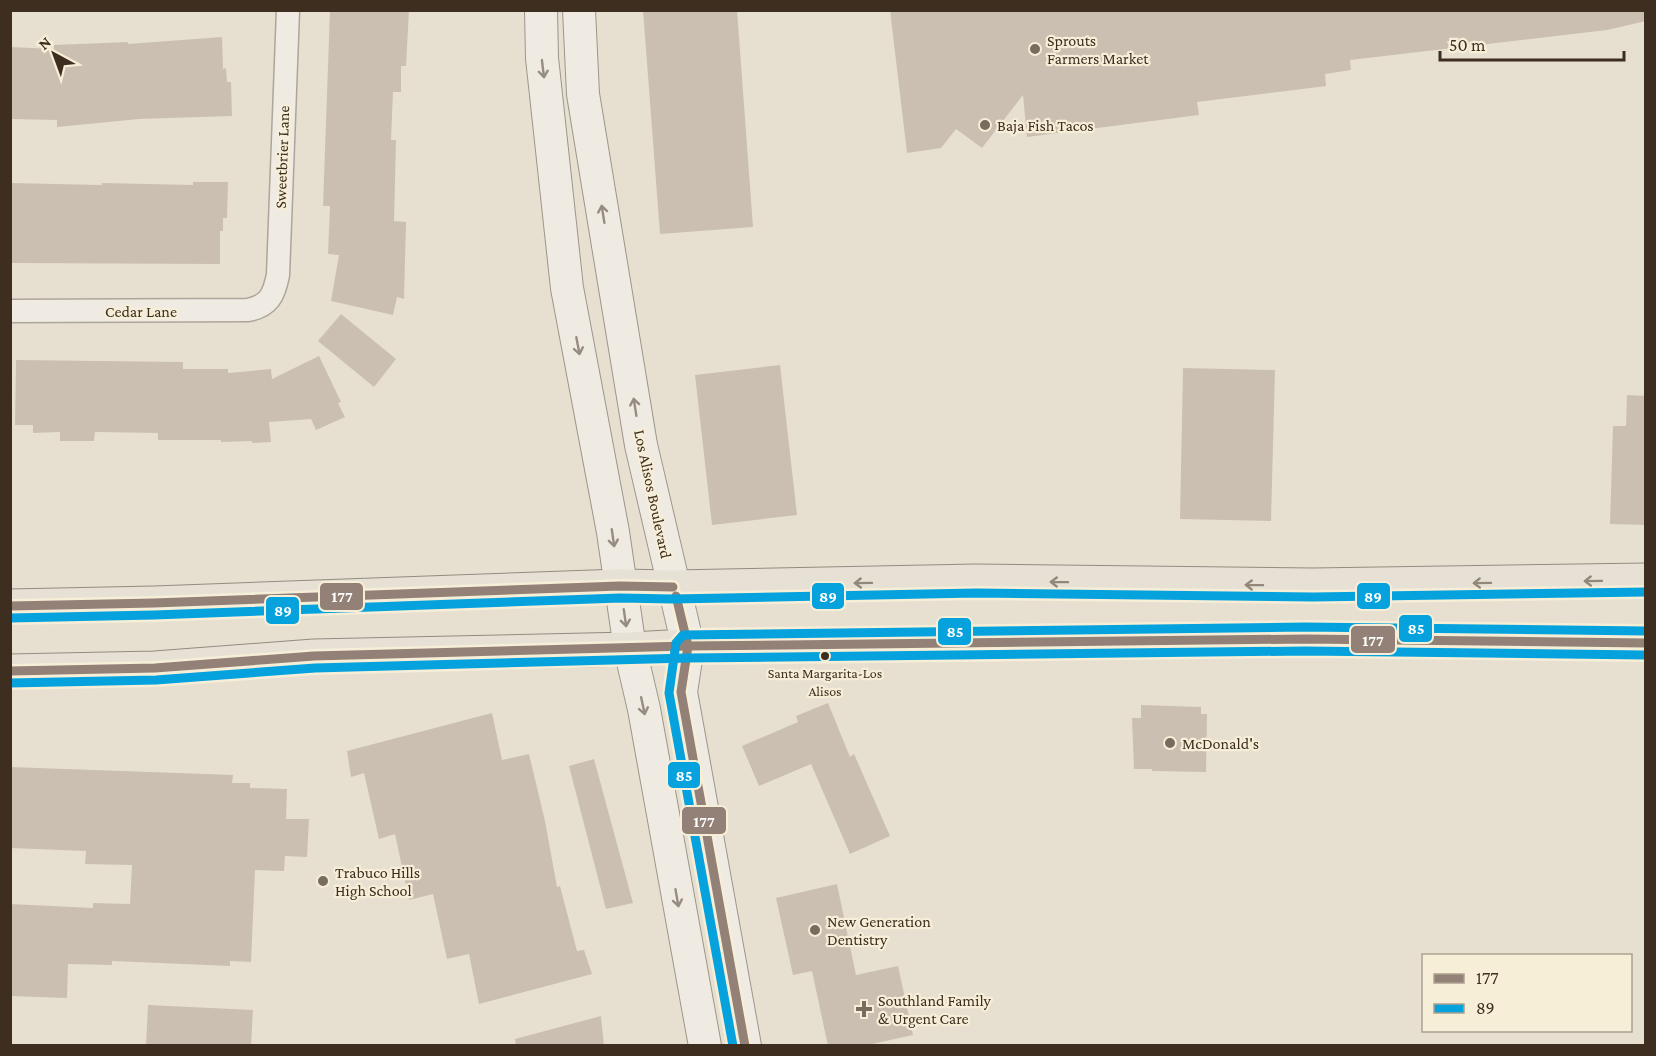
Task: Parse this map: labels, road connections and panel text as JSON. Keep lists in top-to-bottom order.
{
  "streets": {
    "main road": ["Los Alisos Boulevard"],
    "street": ["Sweetbrier Lane", "Cedar Lane"]
  },
  "crossings": [
    ["Sweetbrier Lane", "Cedar Lane"]
  ],
  "places": {
    "other": [
      "Sprouts Farmers Market",
      "Baja Fish Tacos",
      "Santa Margarita-Los Alisos",
      "McDonald's",
      "Trabuco Hills High School",
      "New Generation Dentistry"
    ],
    "health": ["Southland Family & Urgent Care"]
  },
  "lines": ["transit line 177", "transit line 89", "transit line 85"],
  "legend": ["177", "89"],
  "scale_bar": "50 m",
  "north": "top left"
}
